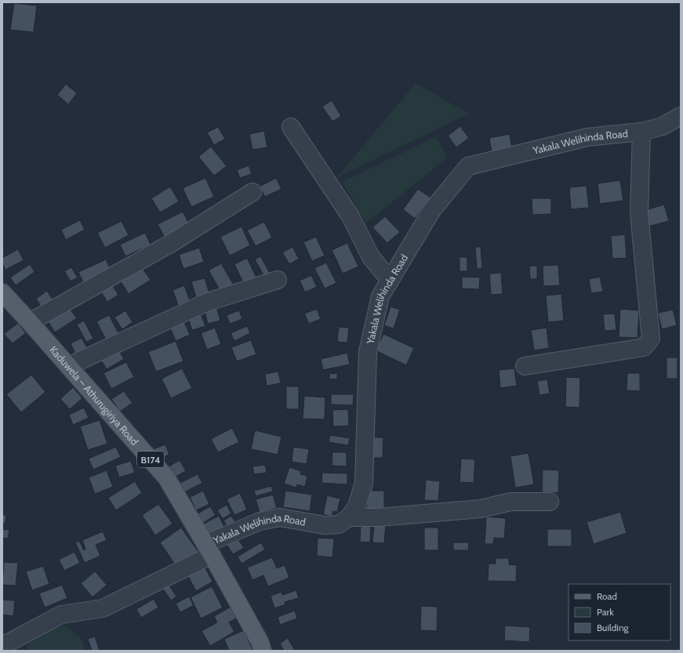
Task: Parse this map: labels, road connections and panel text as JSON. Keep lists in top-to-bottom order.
{
  "streets": {
    "main road": ["Kaduwela – Athurugiriya Road", "B174"],
    "street": ["Yakala Welihinda Road"]
  },
  "crossings": [
    ["Yakala Welihinda Road", "Kaduwela – Athurugiriya Road"]
  ],
  "legend": ["Road", "Park", "Building"]
}
